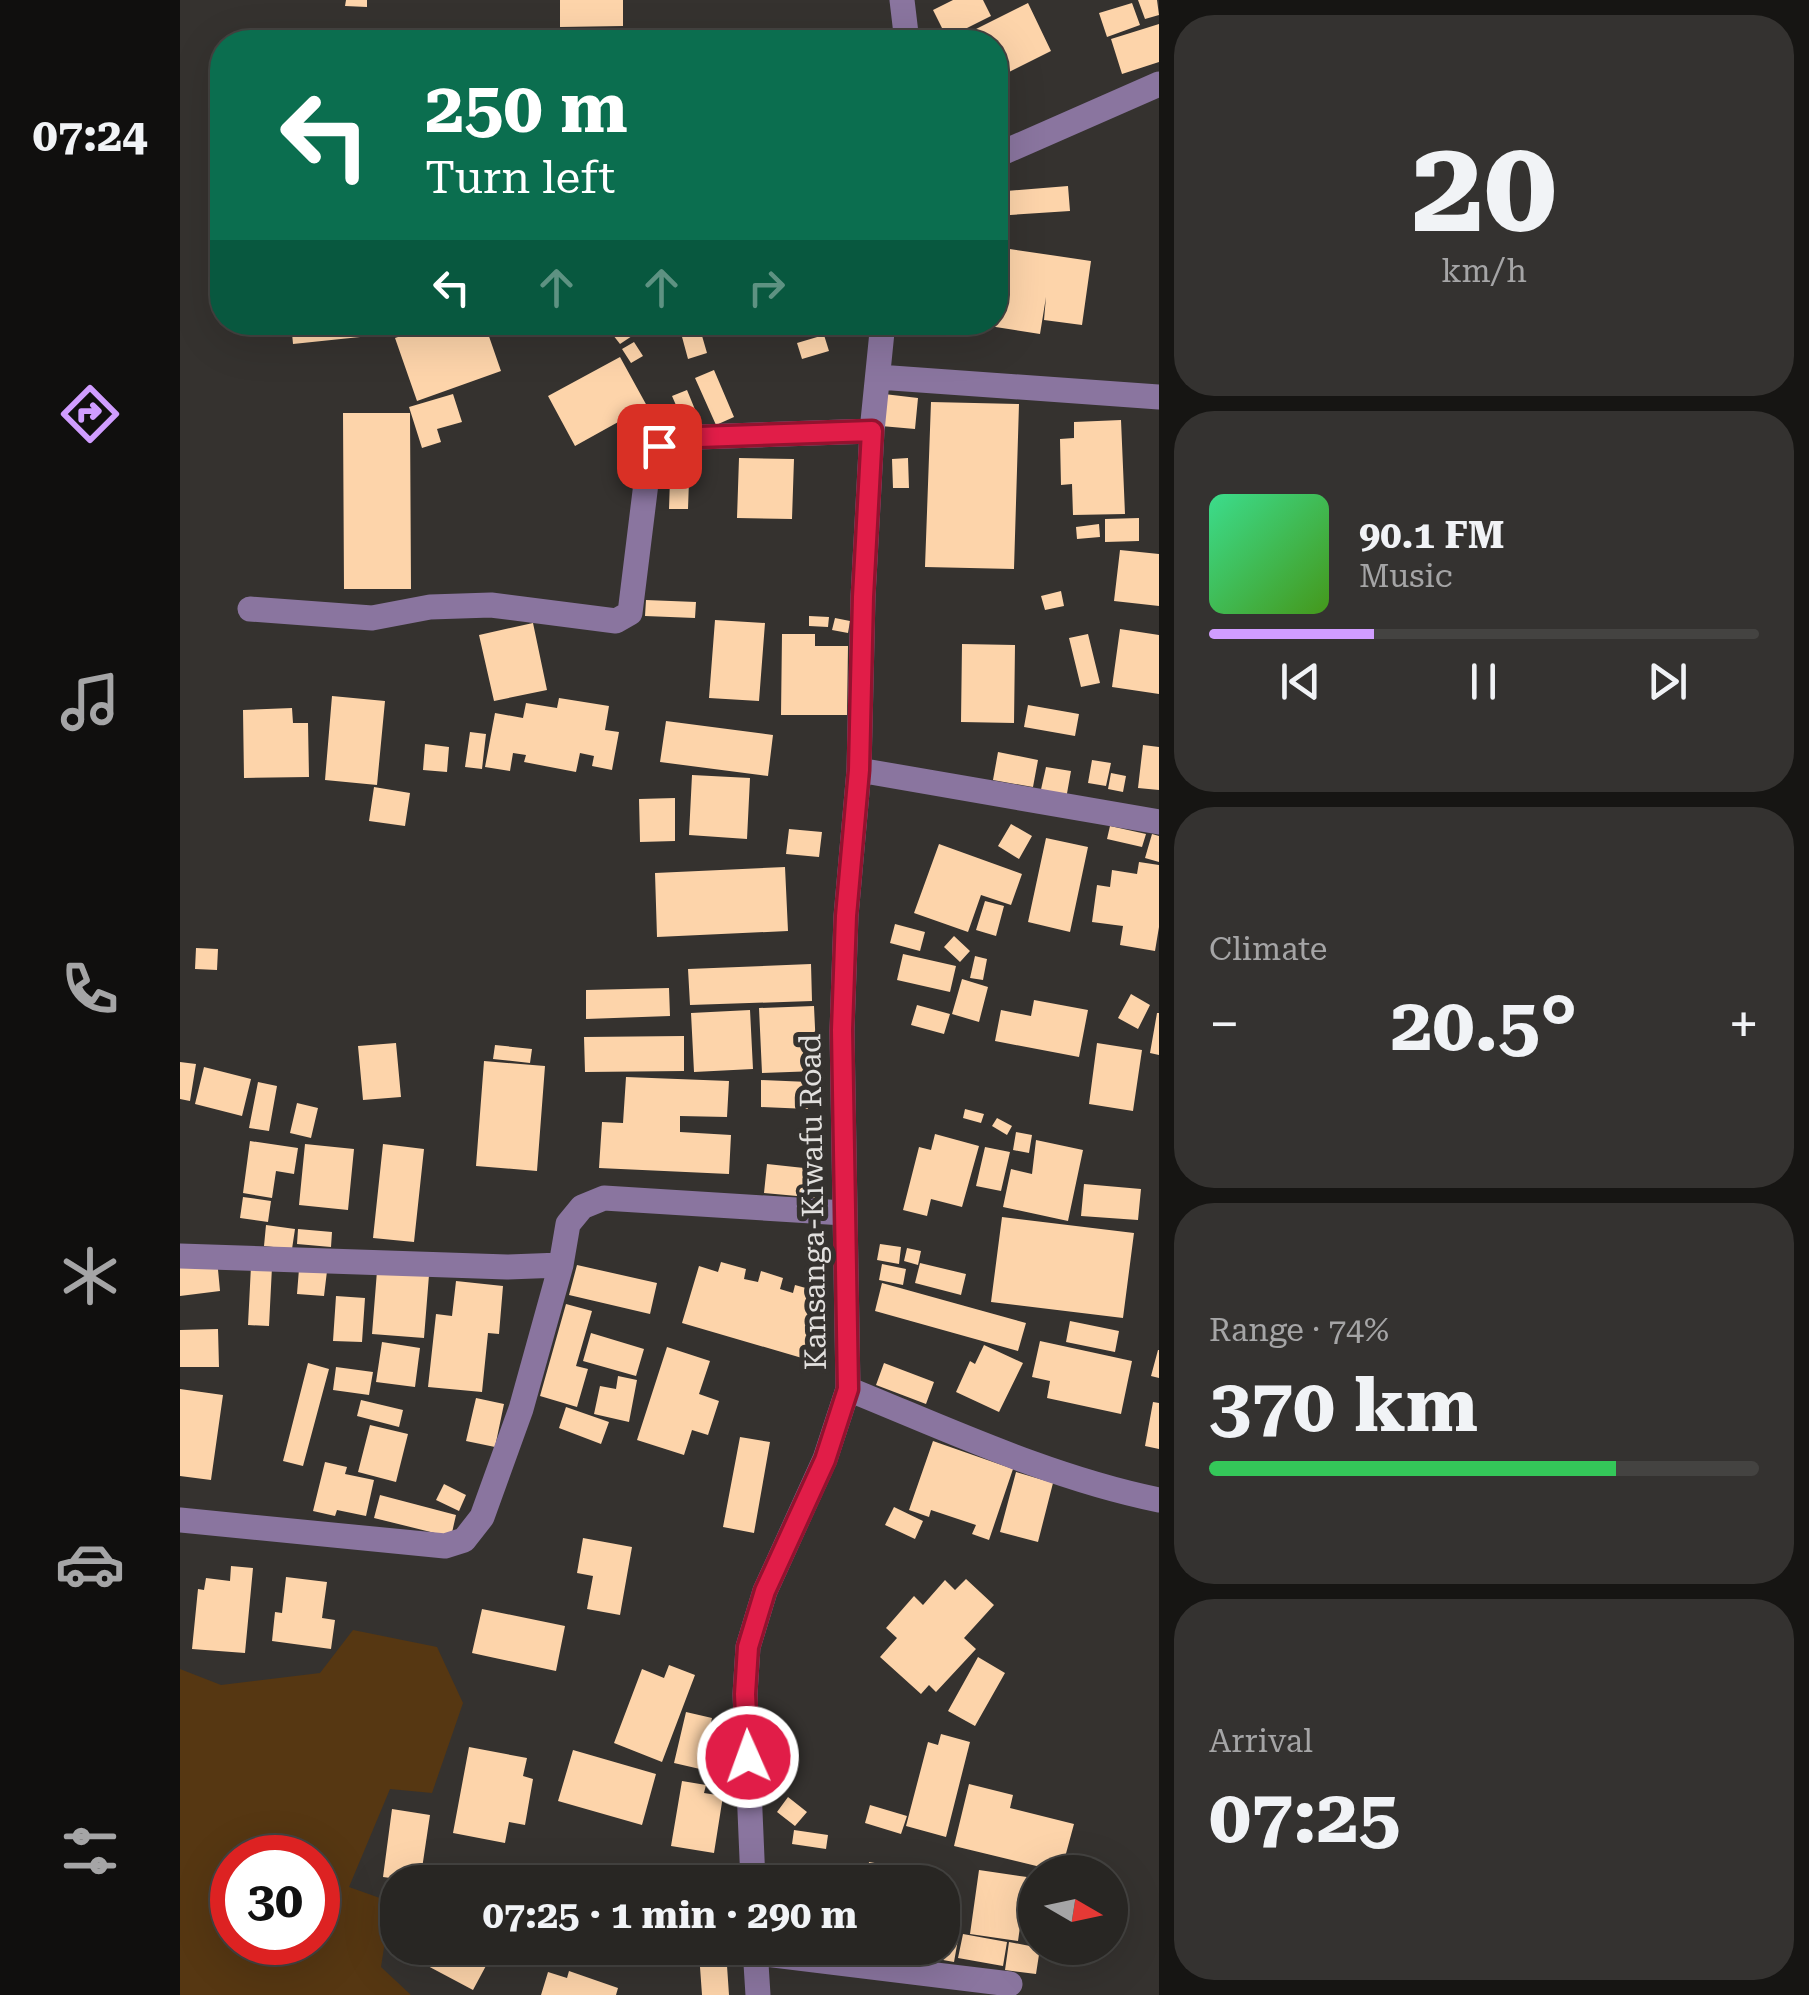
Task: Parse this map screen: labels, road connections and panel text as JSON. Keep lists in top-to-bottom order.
{
  "streets": {
    "street": ["Kansanga-Kiwafu Road"]
  },
  "north": "right",
  "page": {
    "tabs": "07:24",
    "tile": [
      ["20", "km/h"],
      "Climate",
      ["Range · 74%", "370 km"],
      ["Arrival", "07:25"]
    ],
    "turn": ["250 m", "Turn left"],
    "song": ["90.1 FM", "Music"],
    "heat": ["−", "20.5°", "+"],
    "limit": "30",
    "trip": "07:25 · 1 min · 290 m"
  }
}
